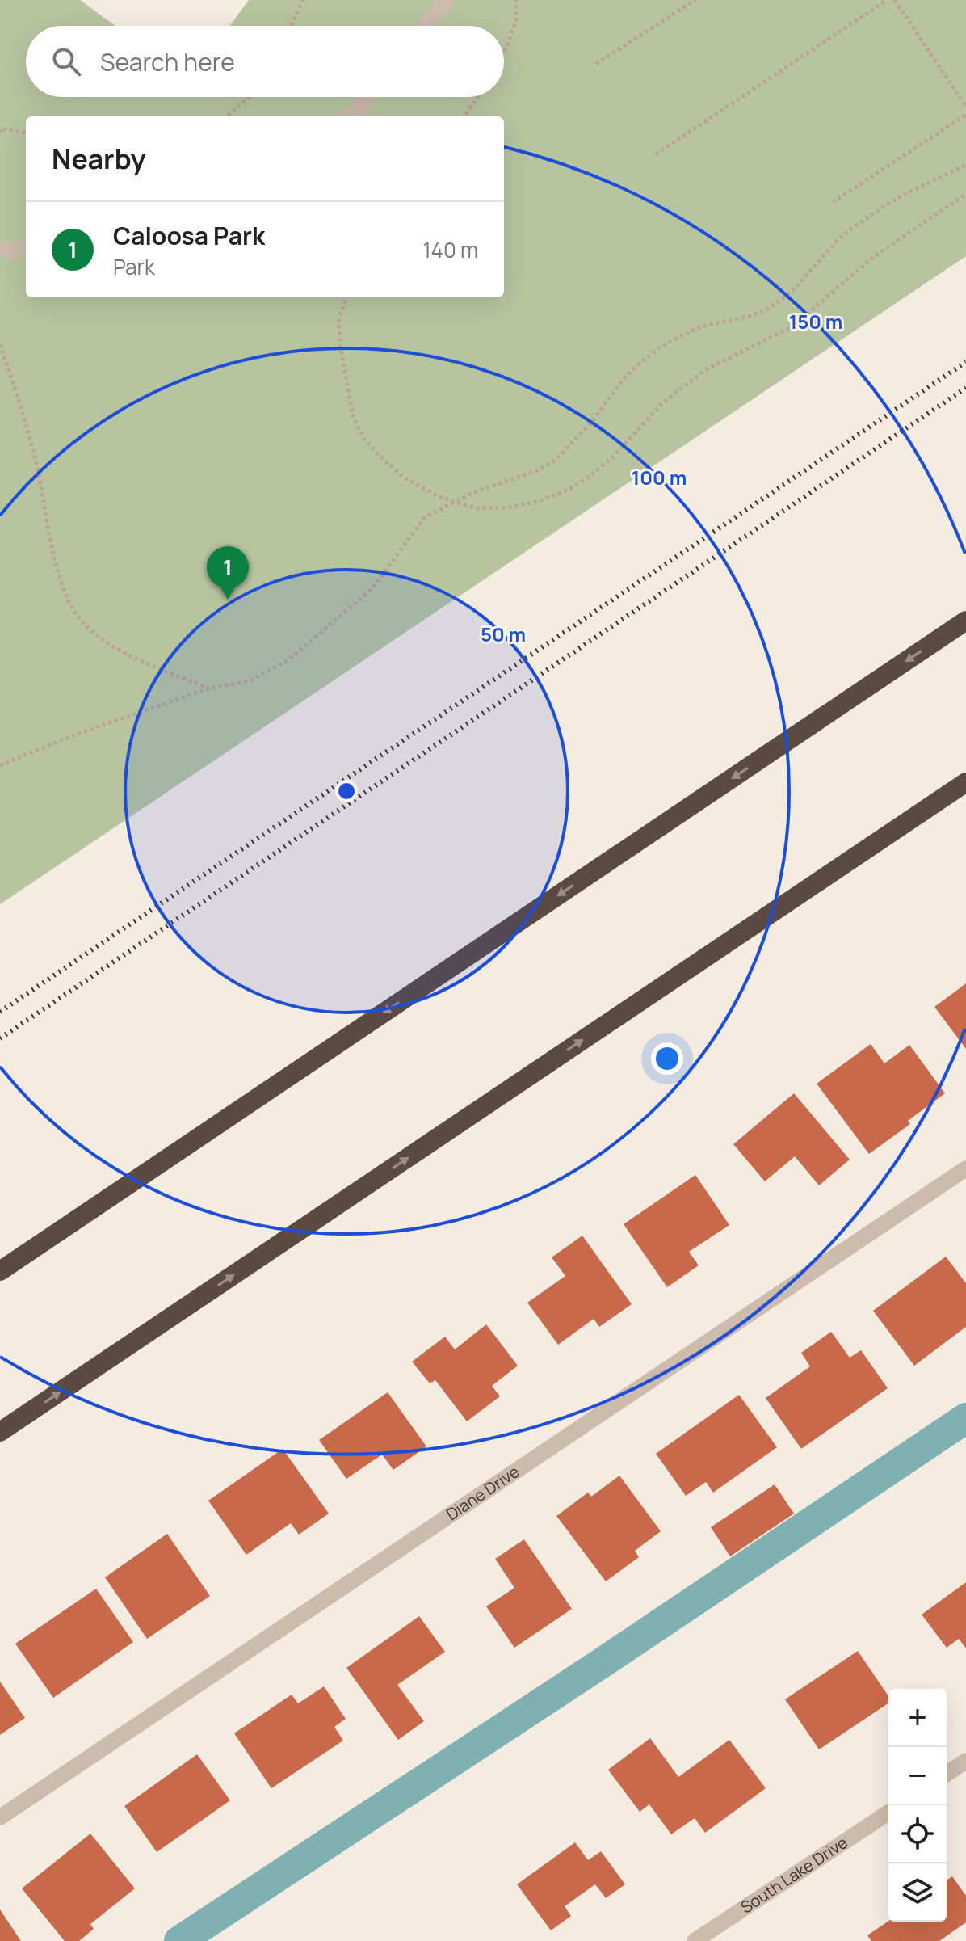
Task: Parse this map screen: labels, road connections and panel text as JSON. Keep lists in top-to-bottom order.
{
  "streets": {
    "street": ["Diane Drive", "South Lake Drive"]
  },
  "page": {
    "search": "Search here",
    "heading": "Nearby",
    "list": [
      {
        "mark": "1",
        "name": "Caloosa Park",
        "note": "Park",
        "value": "140 m"
      }
    ],
    "pins": "1",
    "map_buttons": ["+", "−"]
  },
  "rings": ["150 m", "100 m", "50 m"]
}
